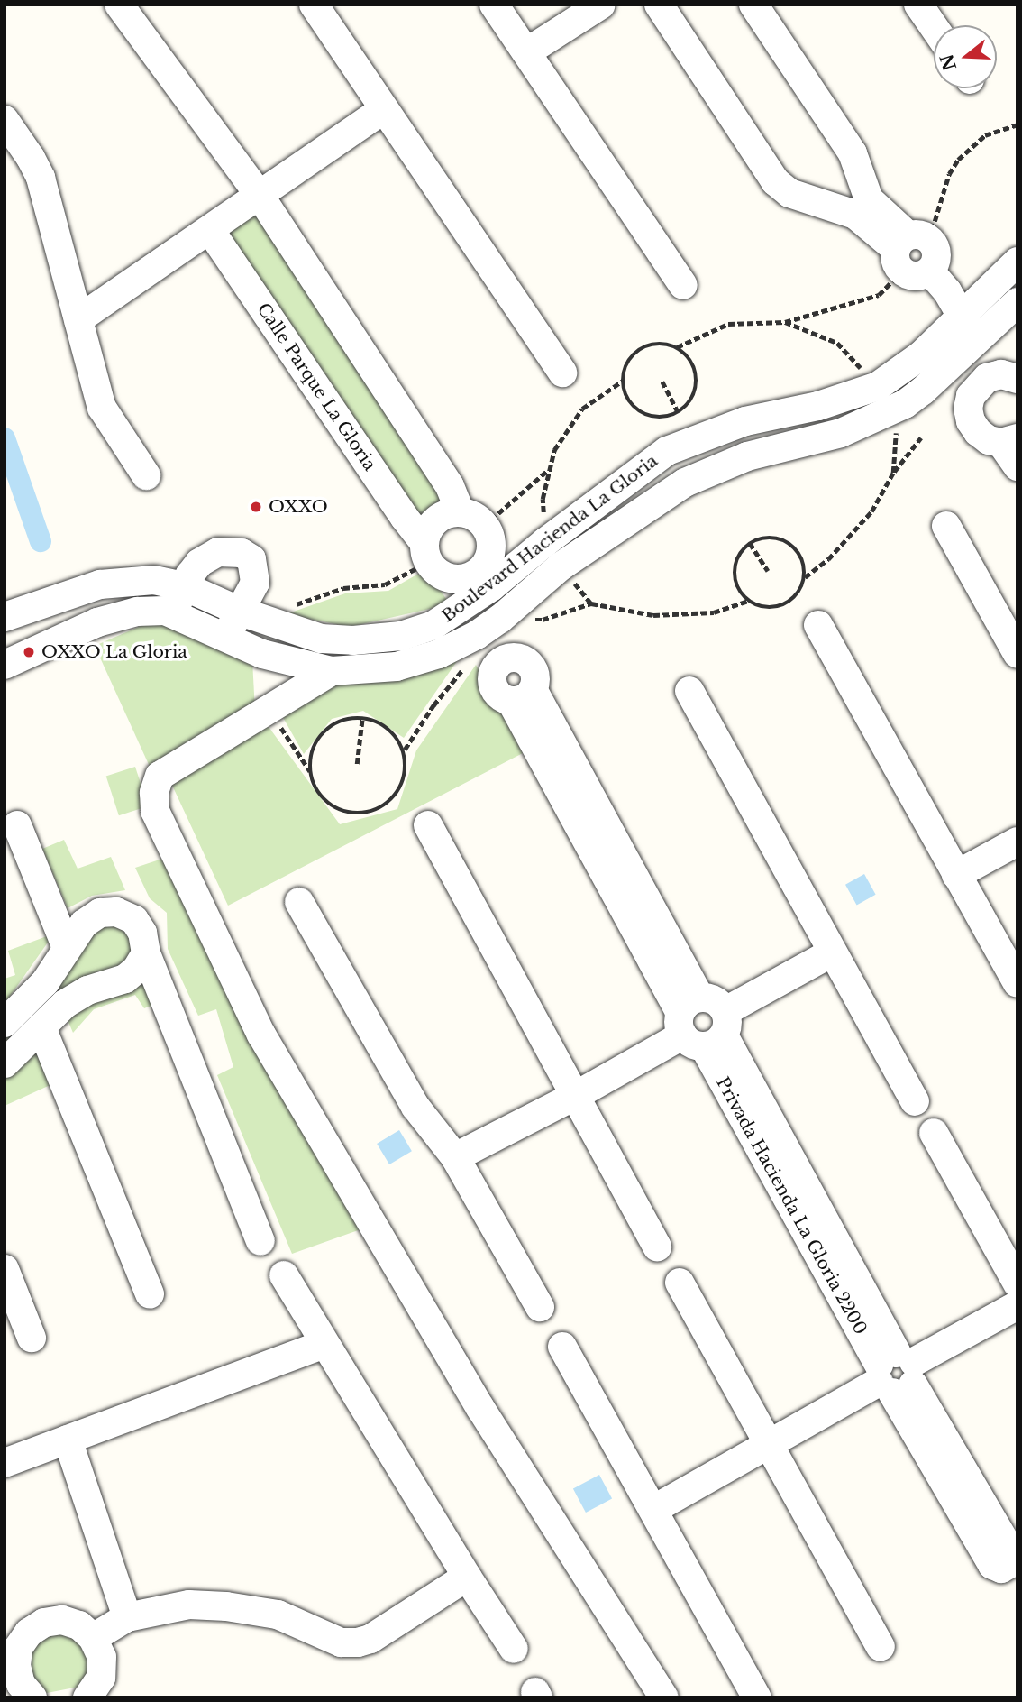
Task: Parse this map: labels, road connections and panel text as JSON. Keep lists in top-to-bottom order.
{
  "streets": {
    "street": ["Calle Parque La Gloria", "Boulevard Hacienda La Gloria", "Privada Hacienda La Gloria 2200"]
  },
  "crossings": [
    ["Calle Parque La Gloria", "Boulevard Hacienda La Gloria"],
    ["Calle Parque La Gloria", "Privada Hacienda La Gloria 2200"]
  ],
  "places": ["OXXO", "OXXO La Gloria"],
  "north": "left"
}
